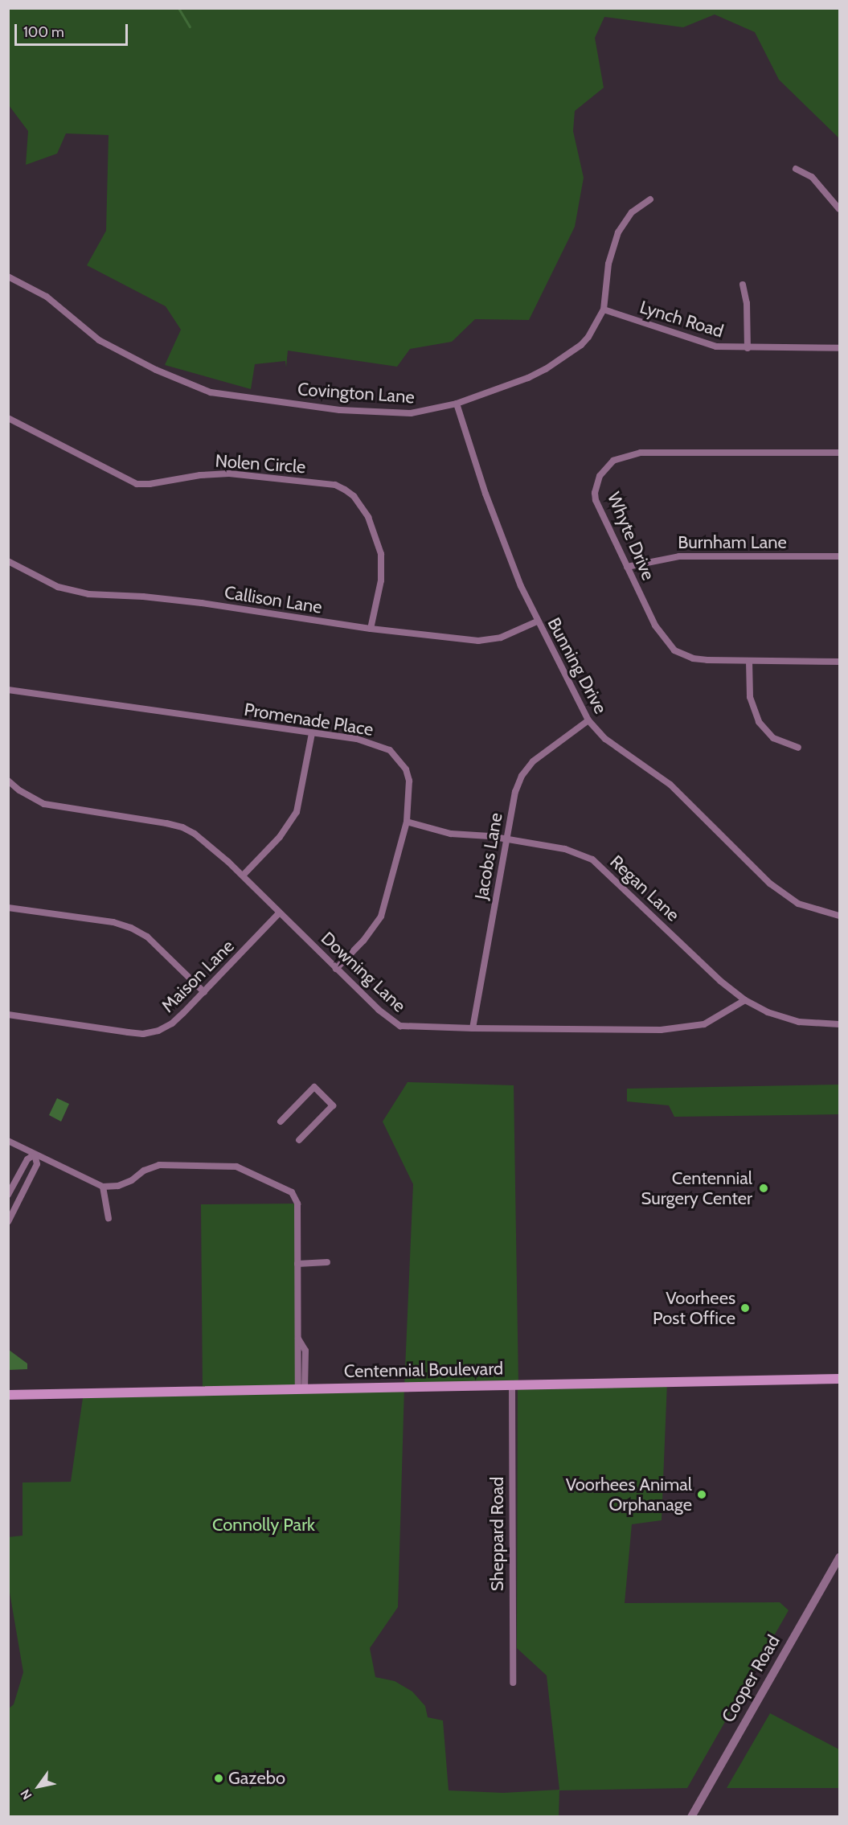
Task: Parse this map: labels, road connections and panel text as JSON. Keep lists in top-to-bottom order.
{
  "streets": {
    "main road": ["Centennial Boulevard"],
    "street": [
      "Lynch Road",
      "Covington Lane",
      "Nolen Circle",
      "Whyte Drive",
      "Burnham Lane",
      "Callison Lane",
      "Bunning Drive",
      "Promenade Place",
      "Jacobs Lane",
      "Regan Lane",
      "Downing Lane",
      "Maison Lane",
      "Sheppard Road",
      "Cooper Road"
    ]
  },
  "crossings": [
    ["Lynch Road", "Covington Lane"],
    ["Covington Lane", "Bunning Drive"],
    ["Nolen Circle", "Callison Lane"],
    ["Whyte Drive", "Burnham Lane"],
    ["Callison Lane", "Bunning Drive"],
    ["Bunning Drive", "Jacobs Lane"],
    ["Promenade Place", "Regan Lane"],
    ["Promenade Place", "Downing Lane"],
    ["Jacobs Lane", "Regan Lane"],
    ["Jacobs Lane", "Downing Lane"],
    ["Regan Lane", "Downing Lane"],
    ["Downing Lane", "Maison Lane"],
    ["Centennial Boulevard", "Sheppard Road"]
  ],
  "parks": ["Connolly Park"],
  "places": [
    "Centennial Surgery Center",
    "Voorhees Post Office",
    "Voorhees Animal Orphanage",
    "Gazebo"
  ],
  "scale_bar": "100 m",
  "north": "bottom left"
}
